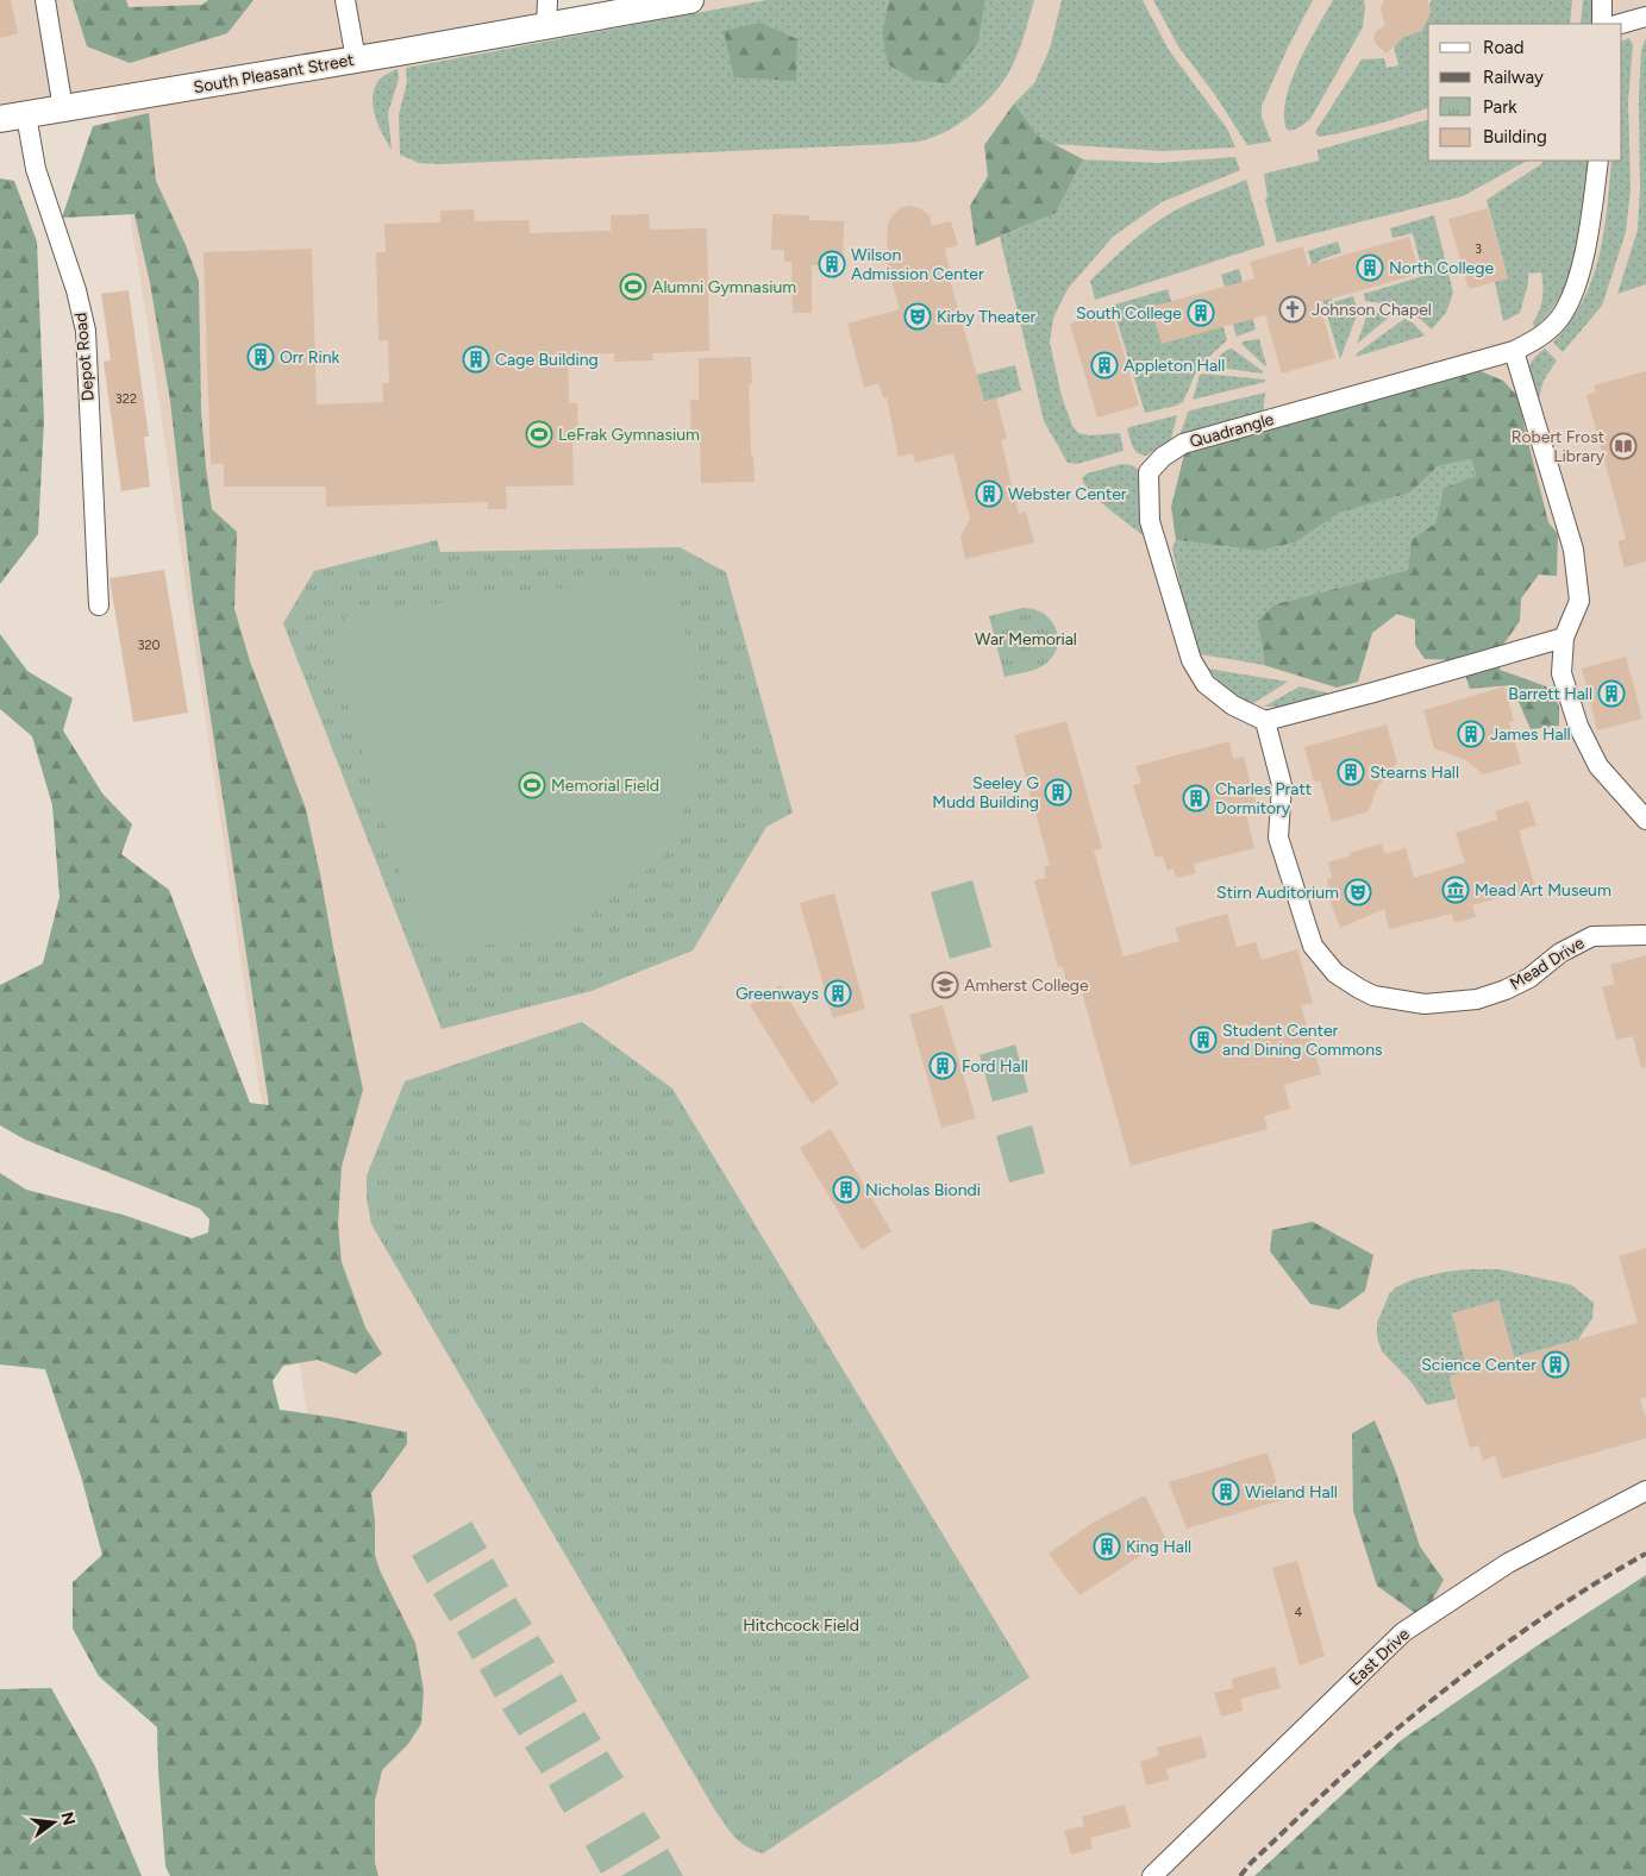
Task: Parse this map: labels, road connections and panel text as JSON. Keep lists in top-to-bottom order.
{
  "streets": {
    "main road": ["South Pleasant Street"],
    "street": [
      "Depot Road",
      "Quadrangle",
      "Mead Drive",
      "East Drive"
    ]
  },
  "crossings": [
    ["South Pleasant Street", "Depot Road"],
    ["Quadrangle", "Mead Drive"]
  ],
  "parks": ["War Memorial", "Hitchcock Field"],
  "places": {
    "building": [
      "Wilson Admission Center",
      "North College",
      "South College",
      "Orr Rink",
      "Cage Building",
      "Appleton Hall",
      "Webster Center",
      "Barrett Hall",
      "James Hall",
      "Stearns Hall",
      "Seeley G Mudd Building",
      "Charles Pratt Dormitory",
      "Greenways",
      "Student Center and Dining Commons",
      "Ford Hall",
      "Nicholas Biondi",
      "Science Center",
      "Wieland Hall",
      "King Hall"
    ],
    "sports": ["Alumni Gymnasium", "LeFrak Gymnasium", "Memorial Field"],
    "church": ["Johnson Chapel"],
    "theatre": ["Kirby Theater", "Stirn Auditorium"],
    "library": ["Robert Frost Library"],
    "museum": ["Mead Art Museum"],
    "school or university": ["Amherst College"]
  },
  "house_numbers": [
    "3",
    "322",
    "320",
    "4"
  ],
  "legend": [
    "Road",
    "Railway",
    "Park",
    "Building"
  ],
  "north": "right"
}
